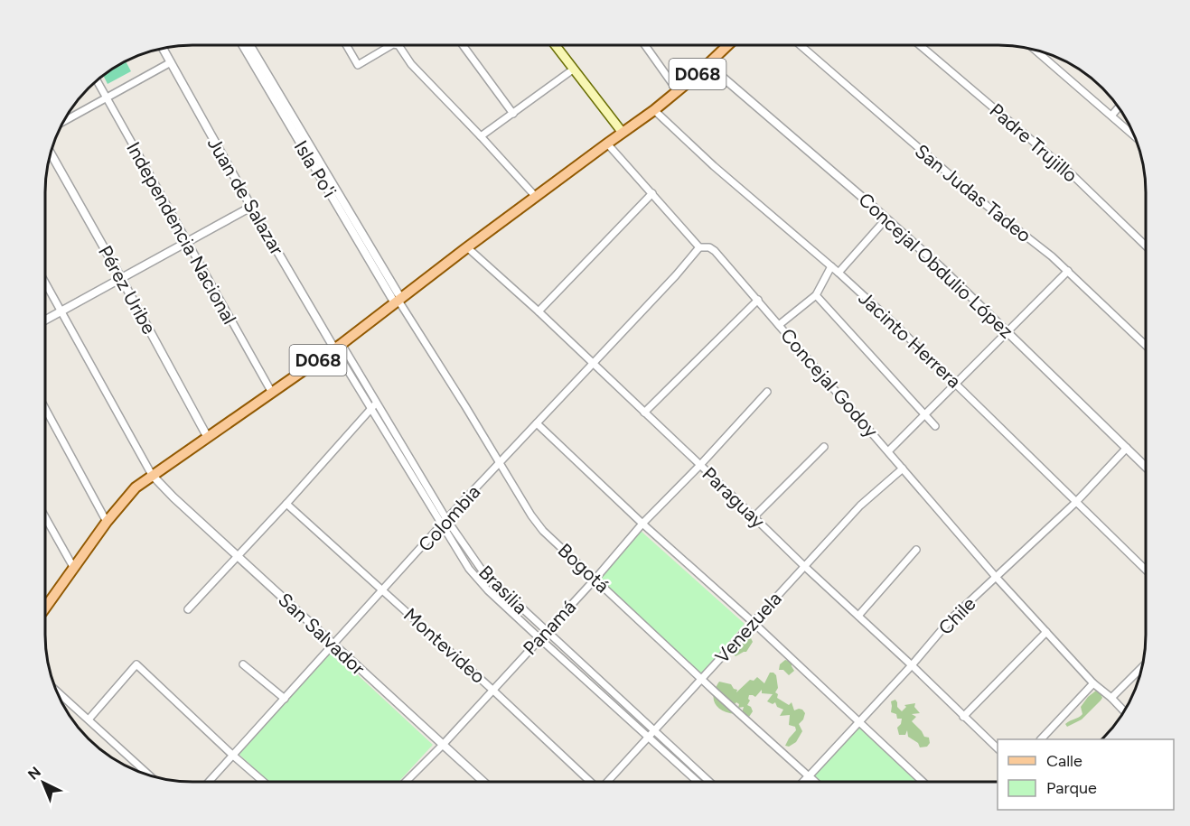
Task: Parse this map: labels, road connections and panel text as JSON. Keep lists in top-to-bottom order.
{
  "streets": {
    "main road": ["D068"],
    "street": [
      "Padre Trujillo",
      "Isla Po'i",
      "San Judas Tadeo",
      "Juan de Salazar",
      "Independencia Nacional",
      "Concejal Obdulio López",
      "Pérez Uribe",
      "Jacinto Herrera",
      "Concejal Godoy",
      "Paraguay",
      "Colombia",
      "Bogotá",
      "Brasilia",
      "Chile",
      "Panamá",
      "Venezuela",
      "San Salvador",
      "Montevideo"
    ]
  },
  "crossings": [
    ["D068", "Isla Po'i"],
    ["D068", "Juan de Salazar"],
    ["D068", "Independencia Nacional"],
    ["D068", "Concejal Obdulio López"],
    ["D068", "Pérez Uribe"],
    ["D068", "Jacinto Herrera"],
    ["D068", "Concejal Godoy"],
    ["D068", "Paraguay"],
    ["D068", "Bogotá"],
    ["D068", "Brasilia"],
    ["D068", "San Salvador"],
    ["Isla Po'i", "Bogotá"],
    ["Juan de Salazar", "Brasilia"],
    ["Concejal Obdulio López", "Chile"],
    ["Jacinto Herrera", "Chile"],
    ["Concejal Godoy", "Colombia"],
    ["Concejal Godoy", "Chile"],
    ["Concejal Godoy", "Venezuela"],
    ["Paraguay", "Colombia"],
    ["Paraguay", "Chile"],
    ["Paraguay", "Panamá"],
    ["Paraguay", "Venezuela"],
    ["Colombia", "Bogotá"],
    ["Colombia", "Brasilia"],
    ["Colombia", "San Salvador"],
    ["Colombia", "Montevideo"],
    ["Bogotá", "Chile"],
    ["Bogotá", "Panamá"],
    ["Bogotá", "Venezuela"],
    ["Brasilia", "Panamá"],
    ["Brasilia", "Venezuela"],
    ["Panamá", "San Salvador"],
    ["Panamá", "Montevideo"]
  ],
  "legend": ["Calle", "Parque"],
  "north": "top left"
}
